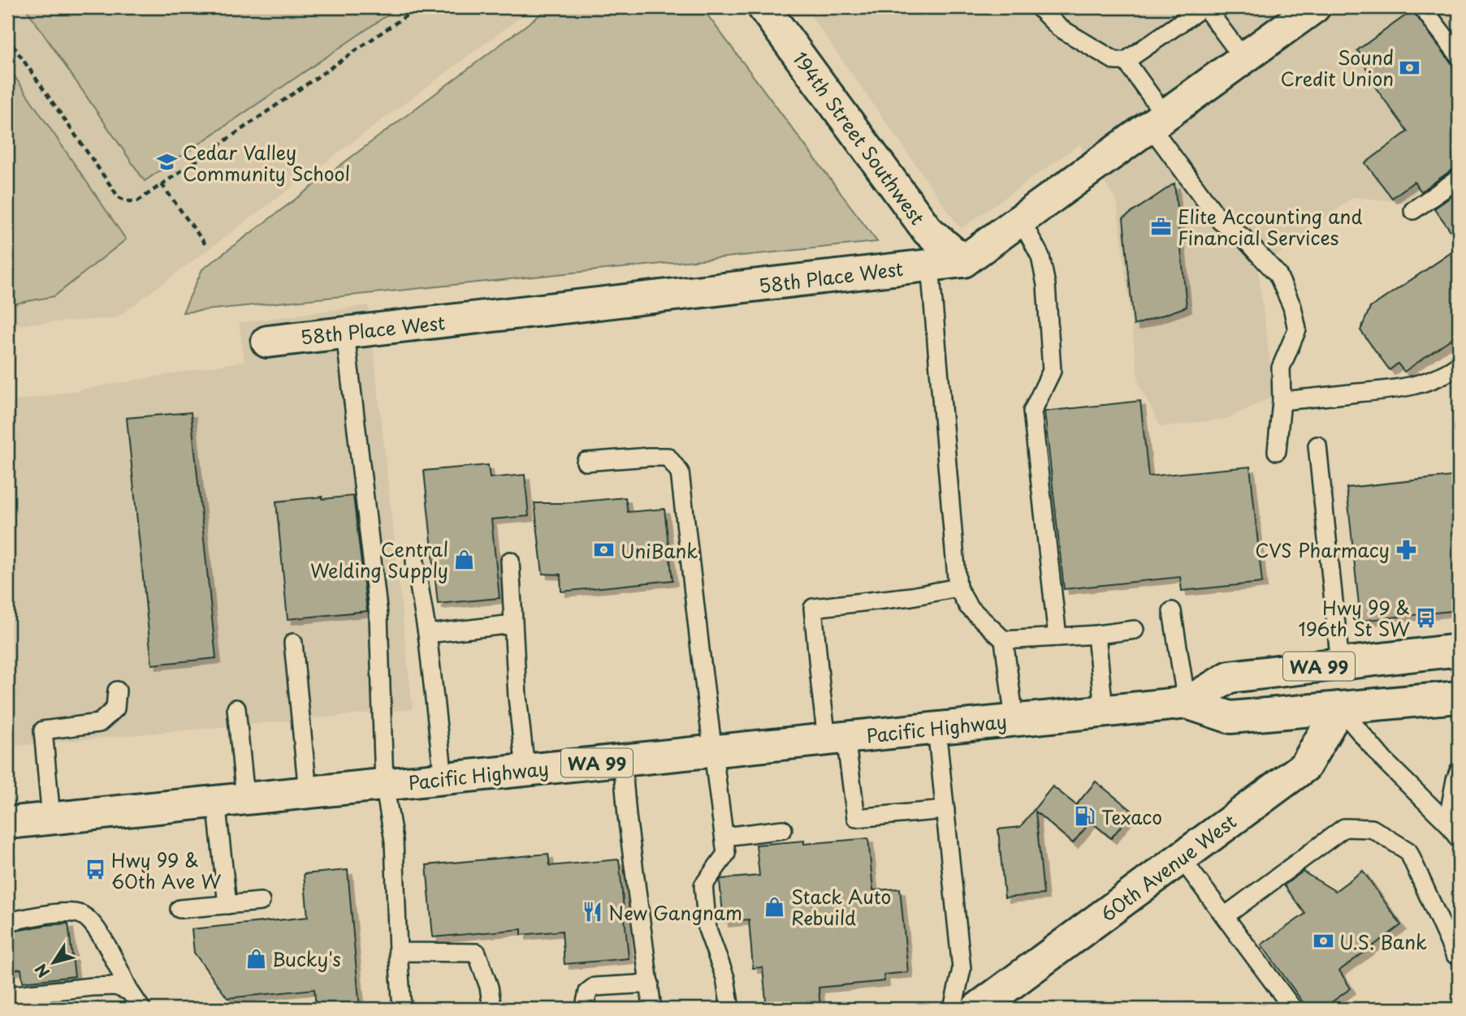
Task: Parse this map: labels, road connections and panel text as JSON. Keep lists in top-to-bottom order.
{
  "streets": {
    "main road": [
      "194th Street Southwest",
      "58th Place West",
      "WA 99",
      "Pacific Highway",
      "60th Avenue West"
    ]
  },
  "crossings": [
    ["194th Street Southwest", "58th Place West"],
    ["Pacific Highway", "60th Avenue West"]
  ],
  "places": {
    "bank": ["Sound Credit Union", "UniBank", "U.S. Bank"],
    "school or university": ["Cedar Valley Community School"],
    "office": ["Elite Accounting and Financial Services"],
    "pharmacy": ["CVS Pharmacy"],
    "shop": ["Central Welding Supply", "Stack Auto Rebuild", "Bucky's"],
    "bus stop": ["Hwy 99 & 196th St SW", "Hwy 99 & 60th Ave W"],
    "fuel station": ["Texaco"],
    "restaurant": ["New Gangnam"]
  },
  "north": "bottom left"
}
